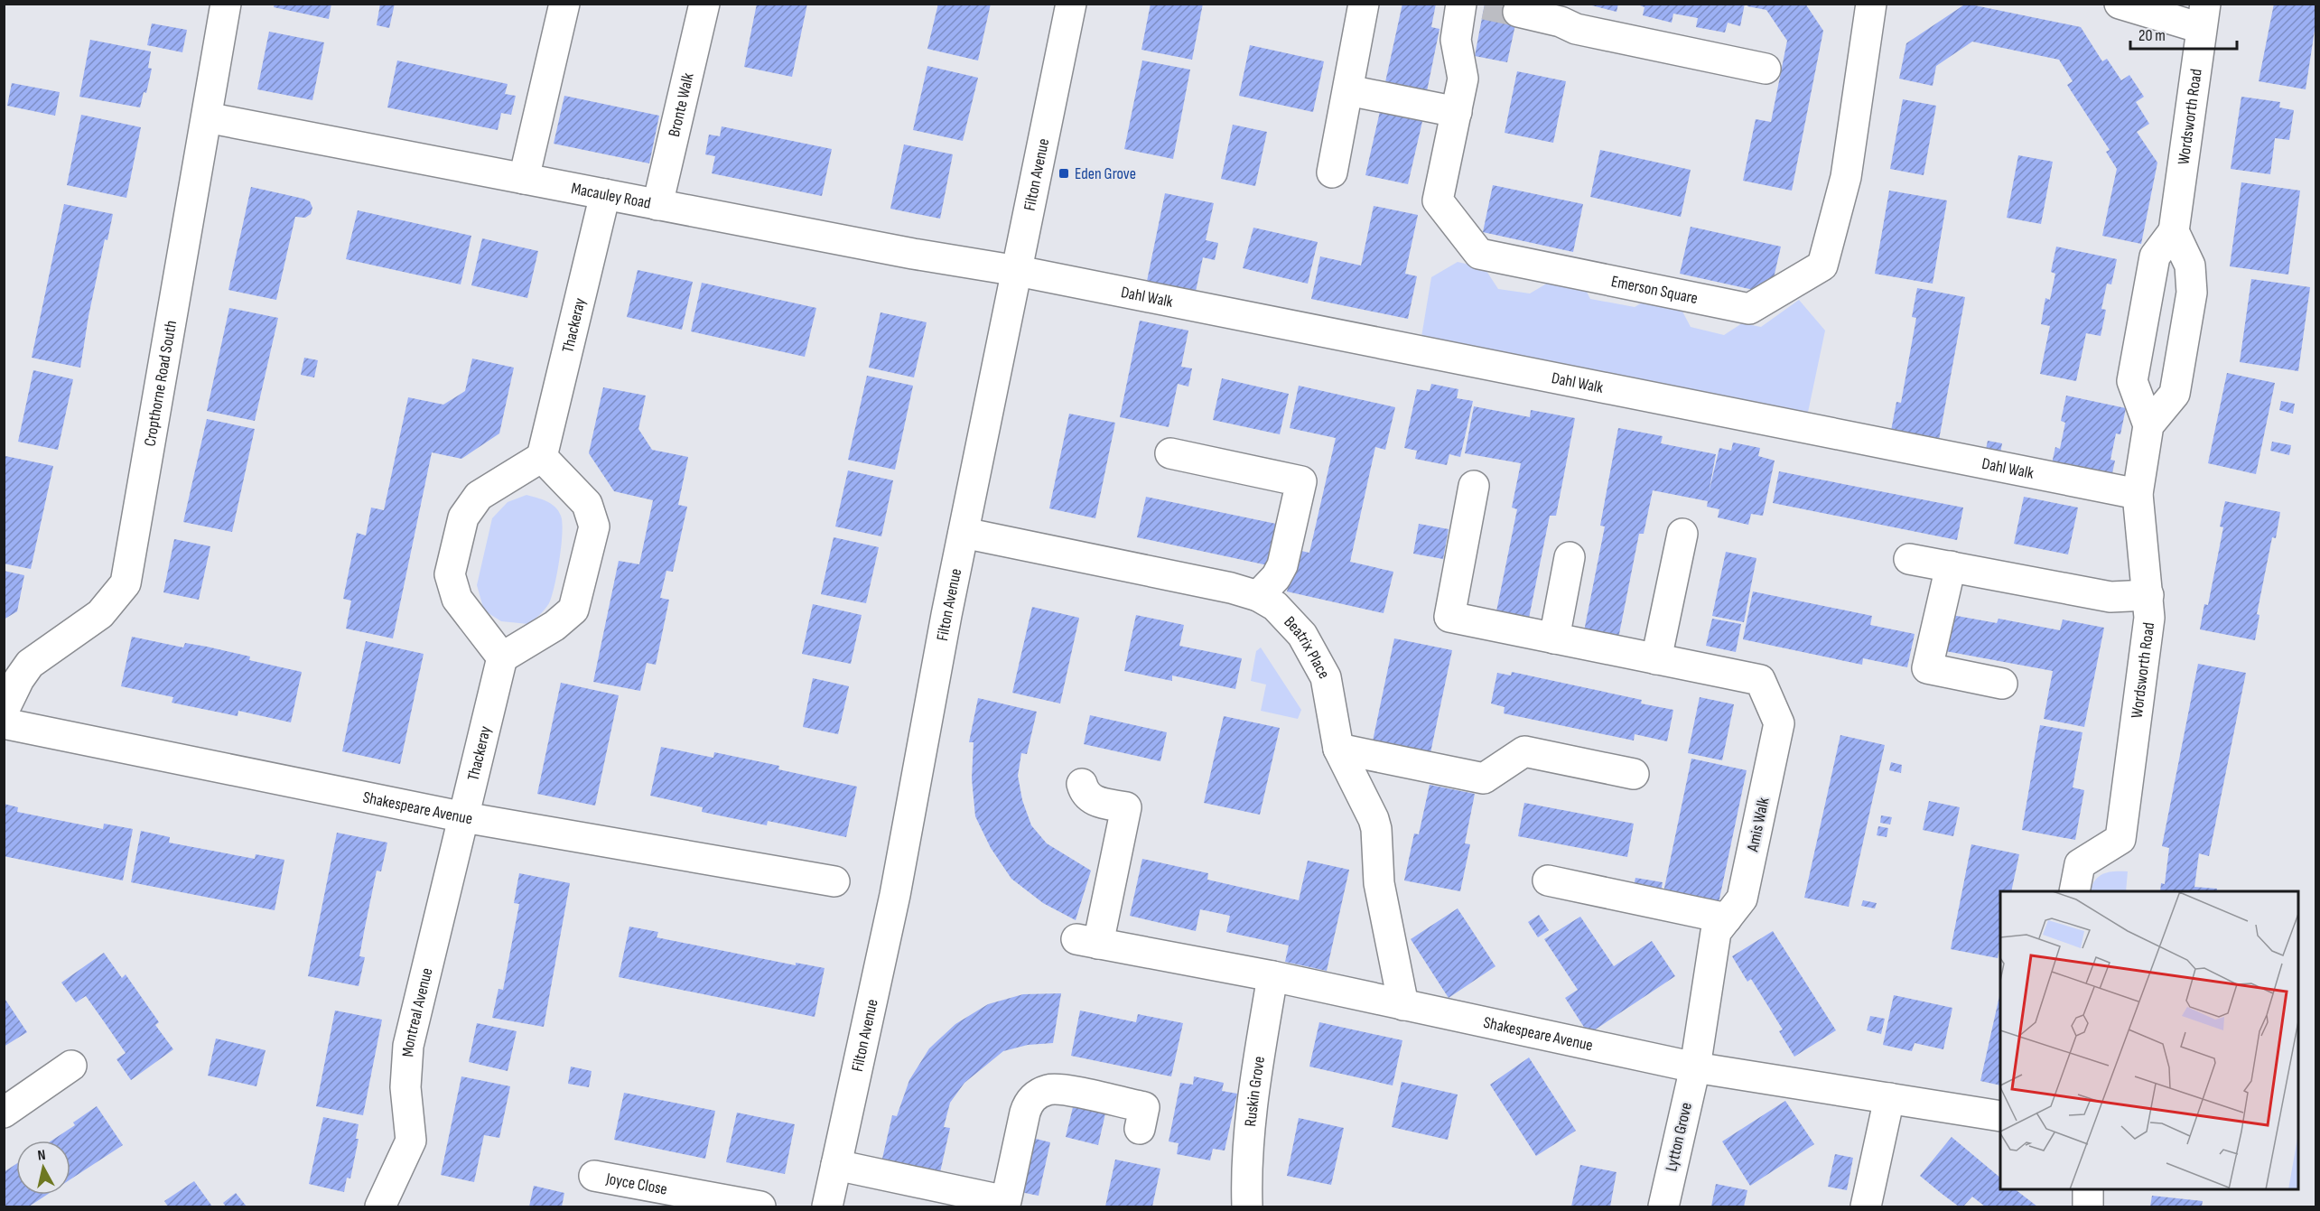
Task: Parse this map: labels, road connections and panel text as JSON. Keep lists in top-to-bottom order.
{
  "streets": {
    "street": [
      "Bronte Walk",
      "Wordsworth Road",
      "Filton Avenue",
      "Macauley Road",
      "Emerson Square",
      "Dahl Walk",
      "Thackeray",
      "Cropthorne Road South",
      "Beatrix Place",
      "Shakespeare Avenue",
      "Amis Walk",
      "Montreal Avenue",
      "Ruskin Grove",
      "Lytton Grove",
      "Joyce Close"
    ]
  },
  "crossings": [
    ["Bronte Walk", "Macauley Road"],
    ["Wordsworth Road", "Dahl Walk"],
    ["Filton Avenue", "Macauley Road"],
    ["Filton Avenue", "Dahl Walk"],
    ["Filton Avenue", "Beatrix Place"],
    ["Macauley Road", "Dahl Walk"],
    ["Macauley Road", "Thackeray"],
    ["Macauley Road", "Cropthorne Road South"],
    ["Thackeray", "Shakespeare Avenue"],
    ["Thackeray", "Montreal Avenue"],
    ["Beatrix Place", "Shakespeare Avenue"],
    ["Shakespeare Avenue", "Amis Walk"],
    ["Shakespeare Avenue", "Montreal Avenue"],
    ["Shakespeare Avenue", "Ruskin Grove"],
    ["Shakespeare Avenue", "Lytton Grove"],
    ["Amis Walk", "Lytton Grove"]
  ],
  "places": {
    "transit": ["Eden Grove"]
  },
  "scale_bar": "20 m",
  "north": "top"
}
